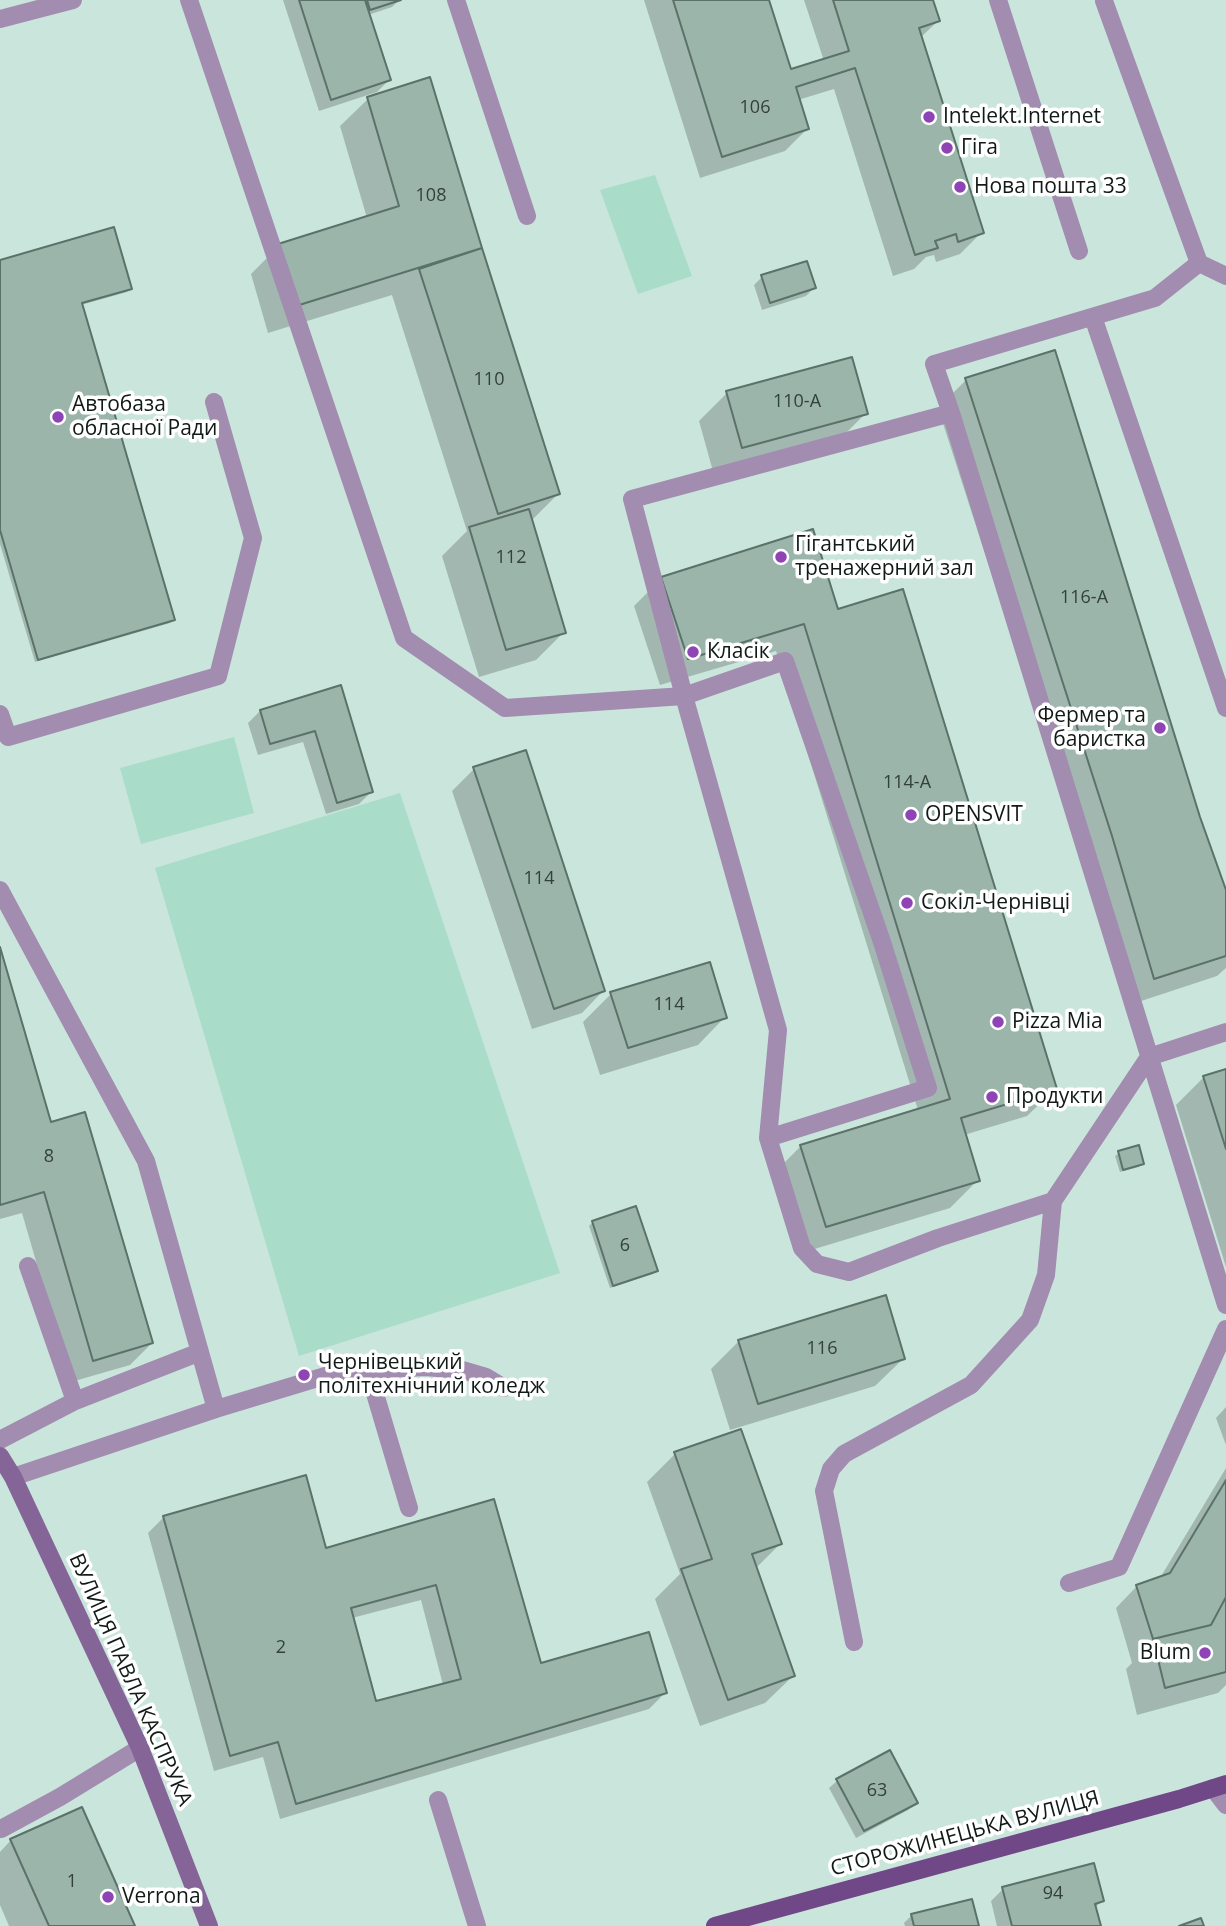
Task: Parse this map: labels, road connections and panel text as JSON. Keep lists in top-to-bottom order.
{
  "streets": {
    "main road": ["СТОРОЖИНЕЦЬКА ВУЛИЦЯ"],
    "street": ["ВУЛИЦЯ ПАВЛА КАСПРУКА"]
  },
  "places": [
    "Intelekt.Internet",
    "Гіга",
    "Нова пошта 33",
    "Автобаза обласної Ради",
    "Гігантський тренажерний зал",
    "Класік",
    "Фермер та баристка",
    "OPENSVIT",
    "Сокіл-Чернівці",
    "Pizza Mia",
    "Продукти",
    "Чернівецький політехнічний коледж",
    "Blum",
    "Verrona"
  ],
  "house_numbers": [
    "106",
    "108",
    "110",
    "110-А",
    "112",
    "116-А",
    "114-А",
    "114",
    "114",
    "8",
    "6",
    "116",
    "2",
    "63",
    "1",
    "94"
  ]
}
